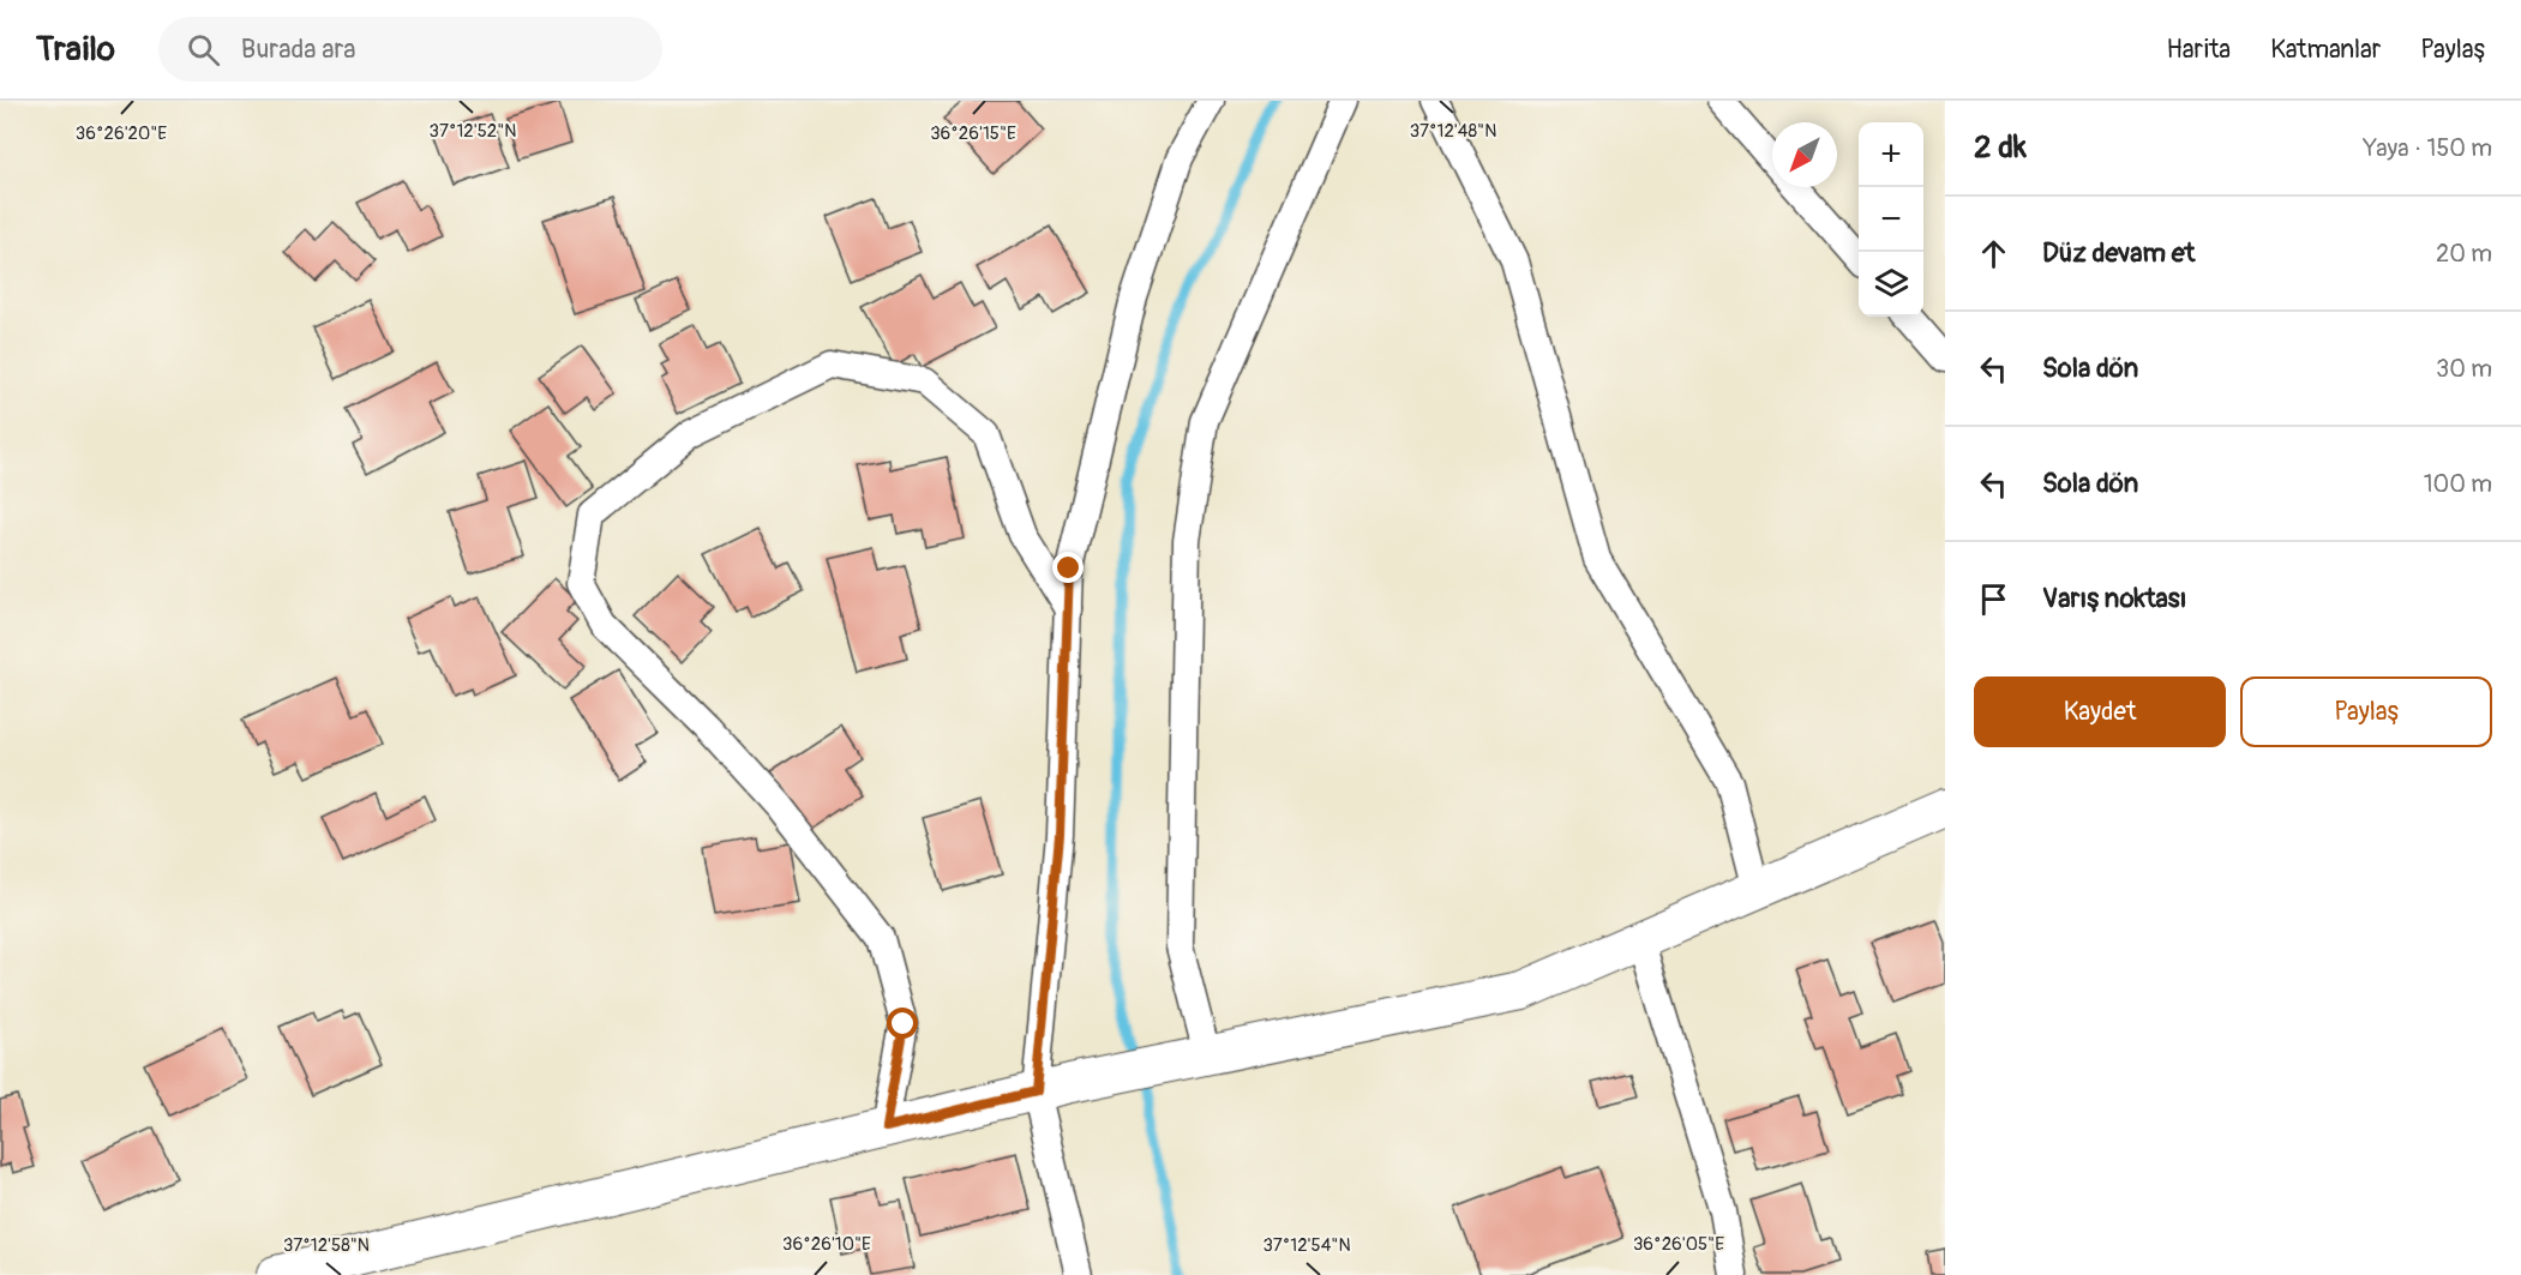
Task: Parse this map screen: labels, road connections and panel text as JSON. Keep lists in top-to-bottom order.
{
  "north": "bottom left",
  "page": {
    "header": "Trailo",
    "search": "Burada ara",
    "nav": ["Harita", "Katmanlar", "Paylaş"],
    "heading": ["2 dk", "Yaya · 150 m"],
    "map_buttons": ["+", "−"],
    "list": [
      ["Düz devam et", "20 m"],
      ["Sola dön", "30 m"],
      ["Sola dön", "100 m"],
      "Varış noktası"
    ],
    "buttons": ["Kaydet", "Paylaş"]
  },
  "coordinates": [
    "37°12'52\"N",
    "37°12'48\"N",
    "36°26'20\"E",
    "36°26'15\"E",
    "36°26'10\"E",
    "36°26'05\"E",
    "37°12'58\"N",
    "37°12'54\"N"
  ]
}
